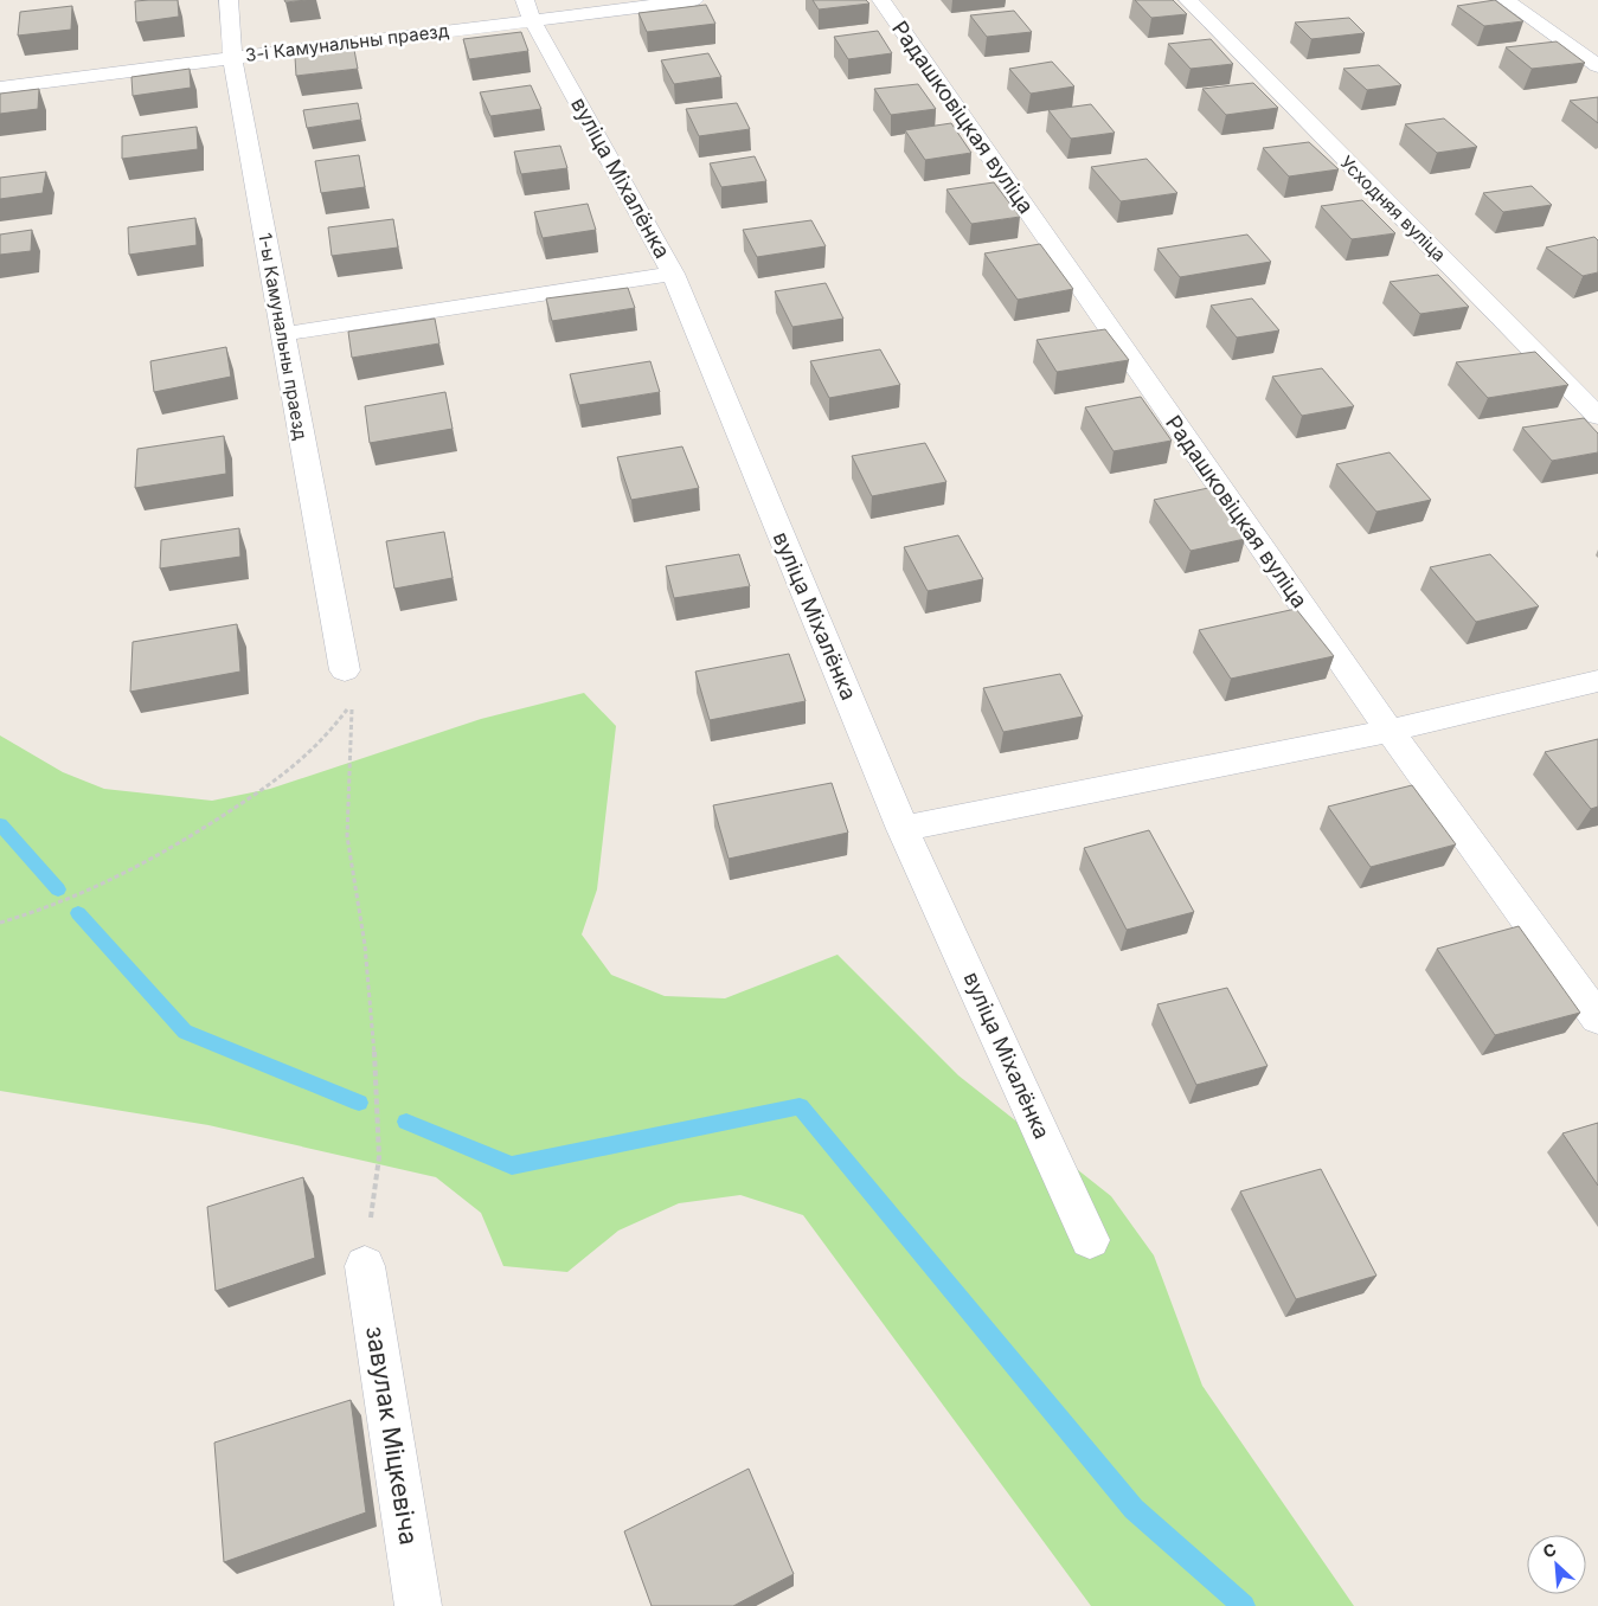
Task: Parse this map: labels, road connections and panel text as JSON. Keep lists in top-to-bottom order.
{
  "streets": {
    "street": [
      "3-і Камунальны праезд",
      "Радашковіцкая вуліца",
      "вуліца Міхалёнка",
      "Усходняя вуліца",
      "1-ы Камунальны праезд",
      "завулак Міцкевіча"
    ]
  },
  "crossings": [
    ["3-і Камунальны праезд", "вуліца Міхалёнка"],
    ["3-і Камунальны праезд", "1-ы Камунальны праезд"]
  ],
  "north": "top left"
}
